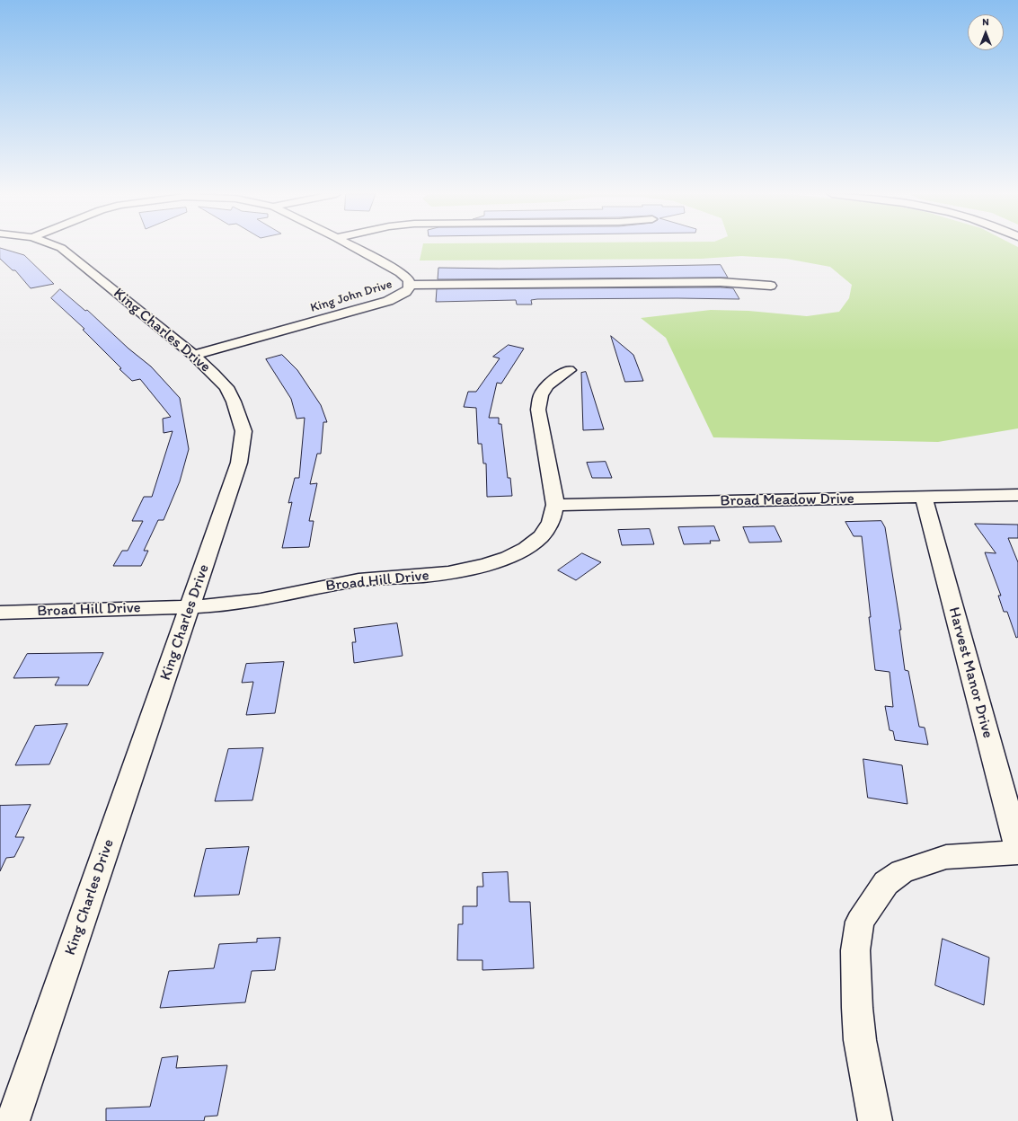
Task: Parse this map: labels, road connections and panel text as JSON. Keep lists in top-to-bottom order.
{
  "streets": {
    "street": [
      "King John Drive",
      "King Charles Drive",
      "Broad Meadow Drive",
      "Broad Hill Drive",
      "Harvest Manor Drive"
    ]
  },
  "crossings": [
    ["King John Drive", "King Charles Drive"],
    ["King Charles Drive", "Broad Hill Drive"],
    ["Broad Meadow Drive", "Broad Hill Drive"],
    ["Broad Meadow Drive", "Harvest Manor Drive"]
  ],
  "north": "top"
}
